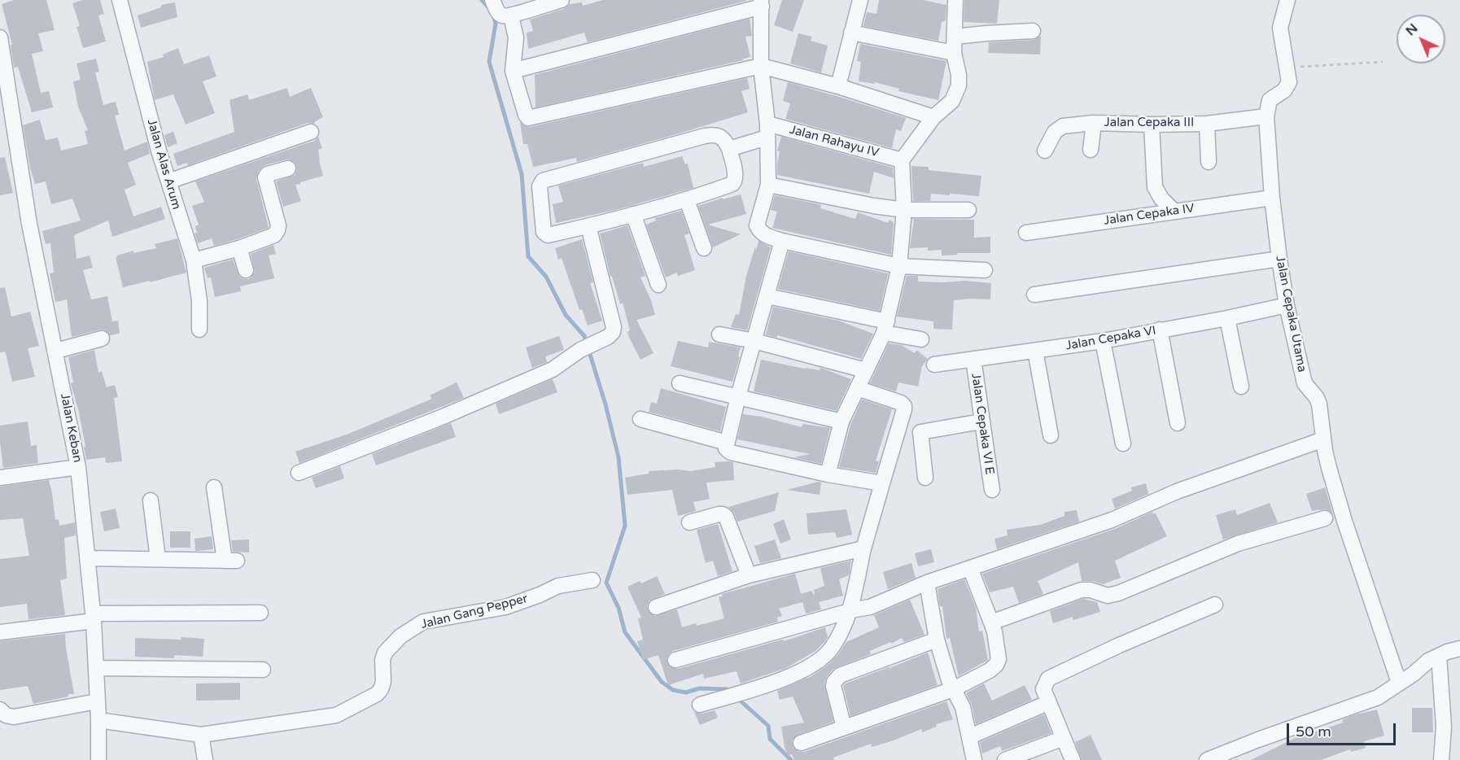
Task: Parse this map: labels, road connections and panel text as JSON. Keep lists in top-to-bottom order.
{
  "streets": {
    "street": [
      "Jalan Cepaka III",
      "Jalan Rahayu IV",
      "Jalan Alas Arum",
      "Jalan Cepaka IV",
      "Jalan Cepaka Utama",
      "Jalan Cepaka VI",
      "Jalan Cepaka VI E",
      "Jalan Keban",
      "Jalan Gang Pepper"
    ]
  },
  "crossings": [
    ["Jalan Cepaka III", "Jalan Cepaka Utama"],
    ["Jalan Cepaka IV", "Jalan Cepaka Utama"],
    ["Jalan Cepaka Utama", "Jalan Cepaka VI"],
    ["Jalan Cepaka VI", "Jalan Cepaka VI E"]
  ],
  "scale_bar": "50 m",
  "north": "top left"
}
